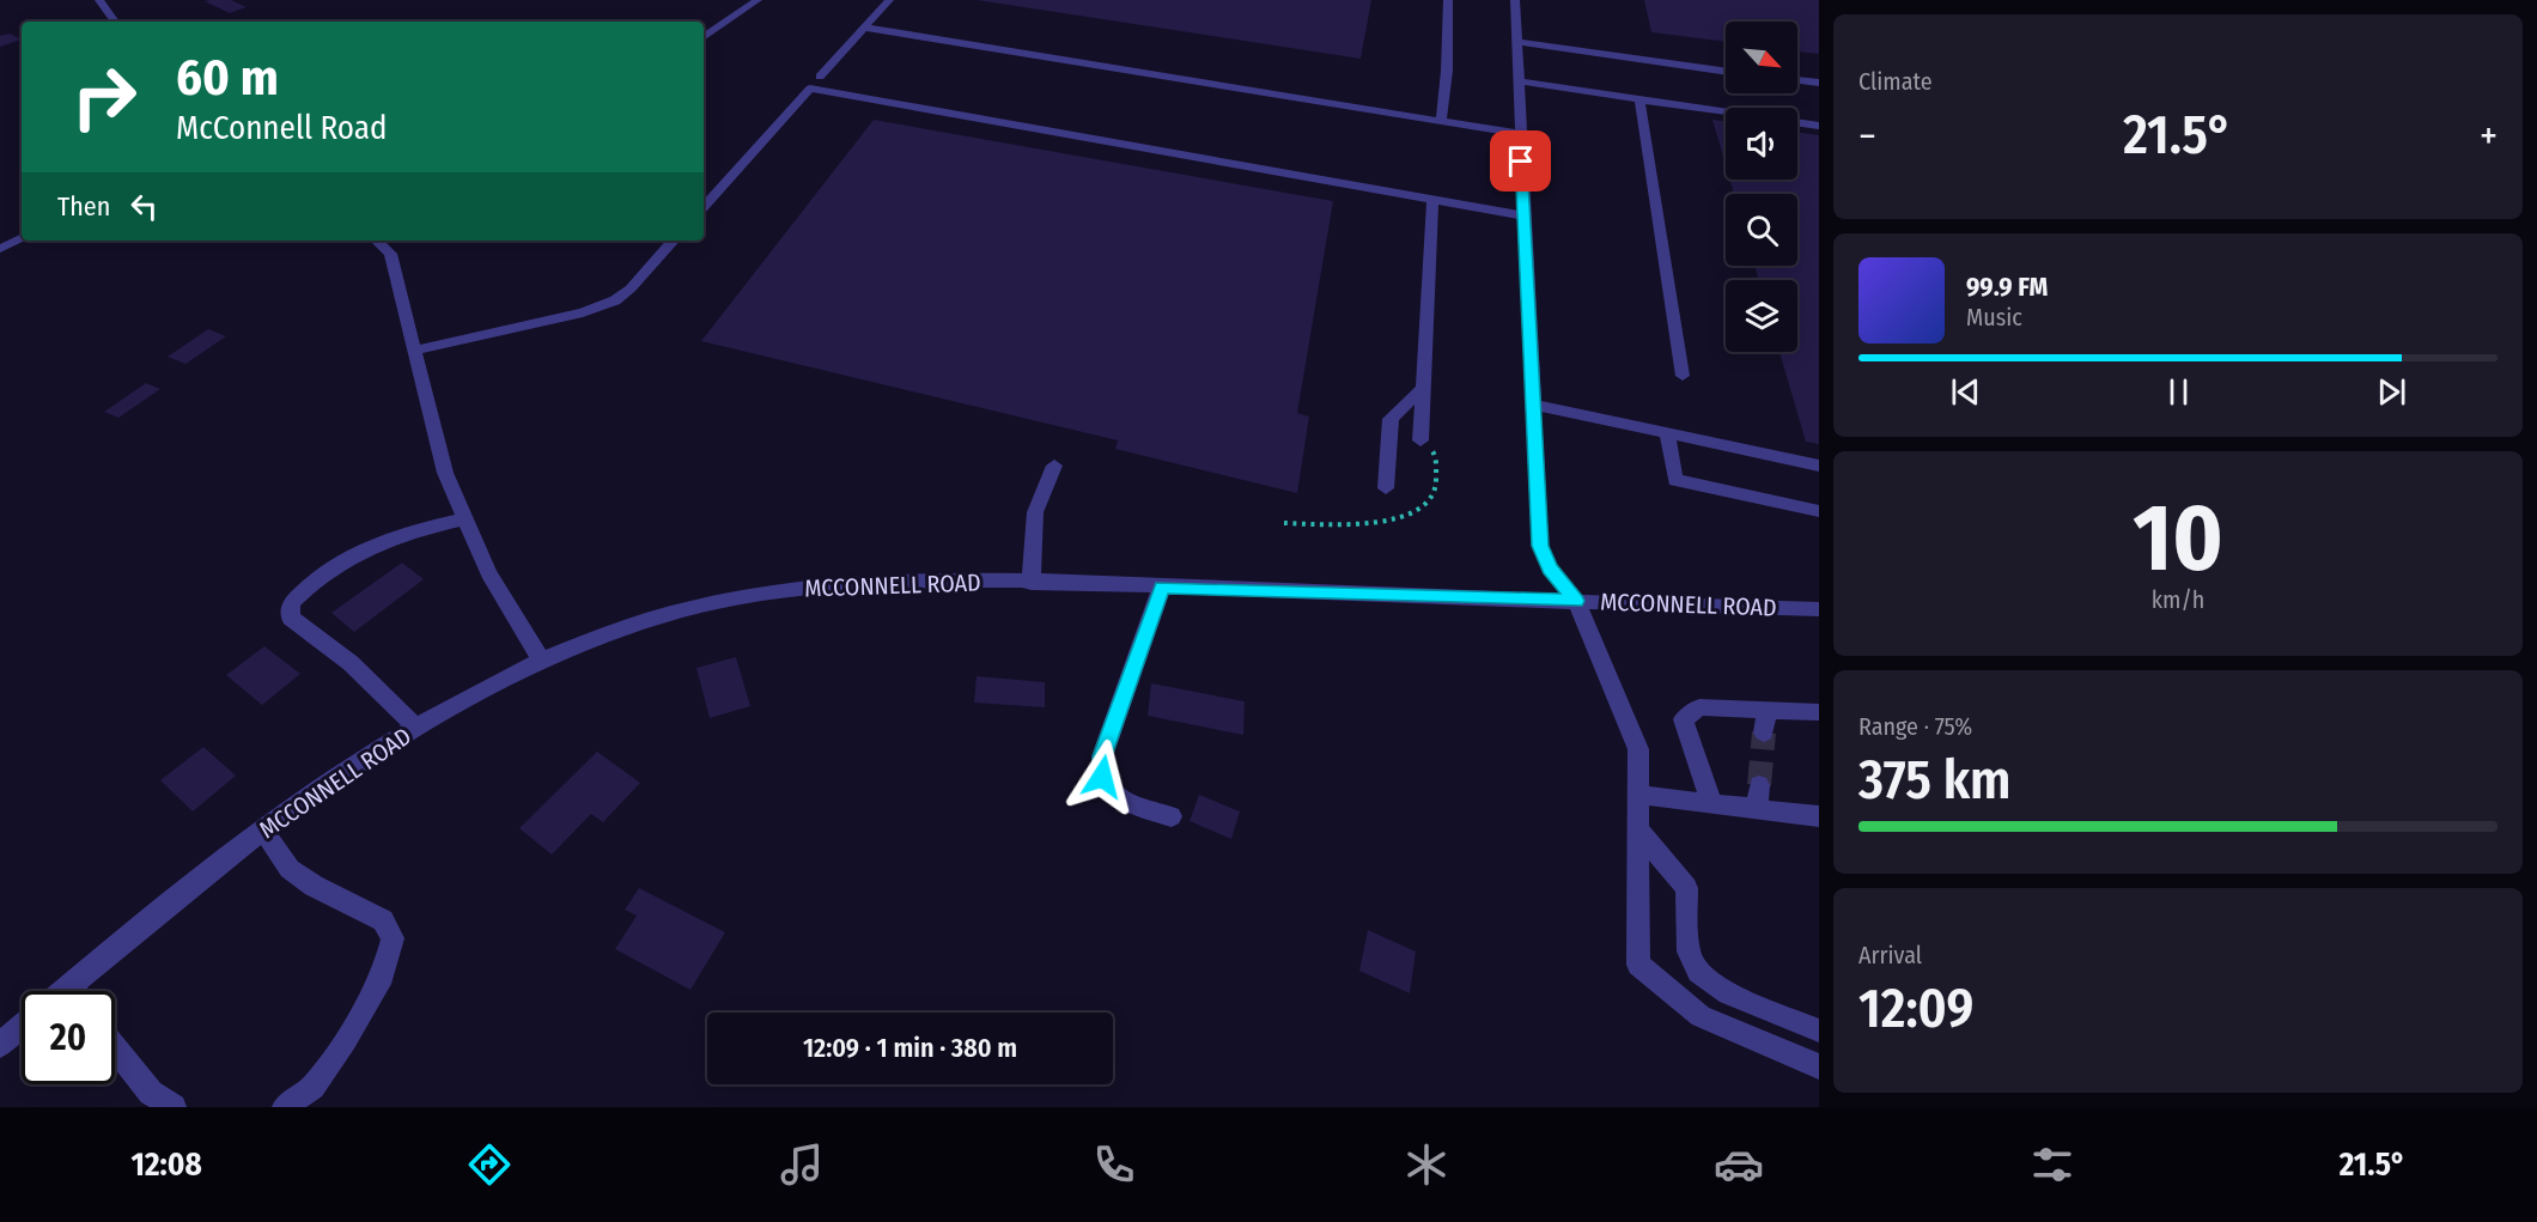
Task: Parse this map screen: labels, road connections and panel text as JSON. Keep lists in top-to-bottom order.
{
  "streets": {
    "street": ["MCCONNELL ROAD"]
  },
  "north": "bottom right",
  "page": {
    "tile": [
      "Climate",
      ["10", "km/h"],
      ["Range · 75%", "375 km"],
      ["Arrival", "12:09"]
    ],
    "turn": ["60 m", "McConnell Road"],
    "heat": ["−", "21.5°", "+"],
    "then": "Then",
    "song": ["99.9 FM", "Music"],
    "limit": "20",
    "trip": "12:09 · 1 min · 380 m",
    "tabs": ["12:08", "21.5°"]
  }
}
